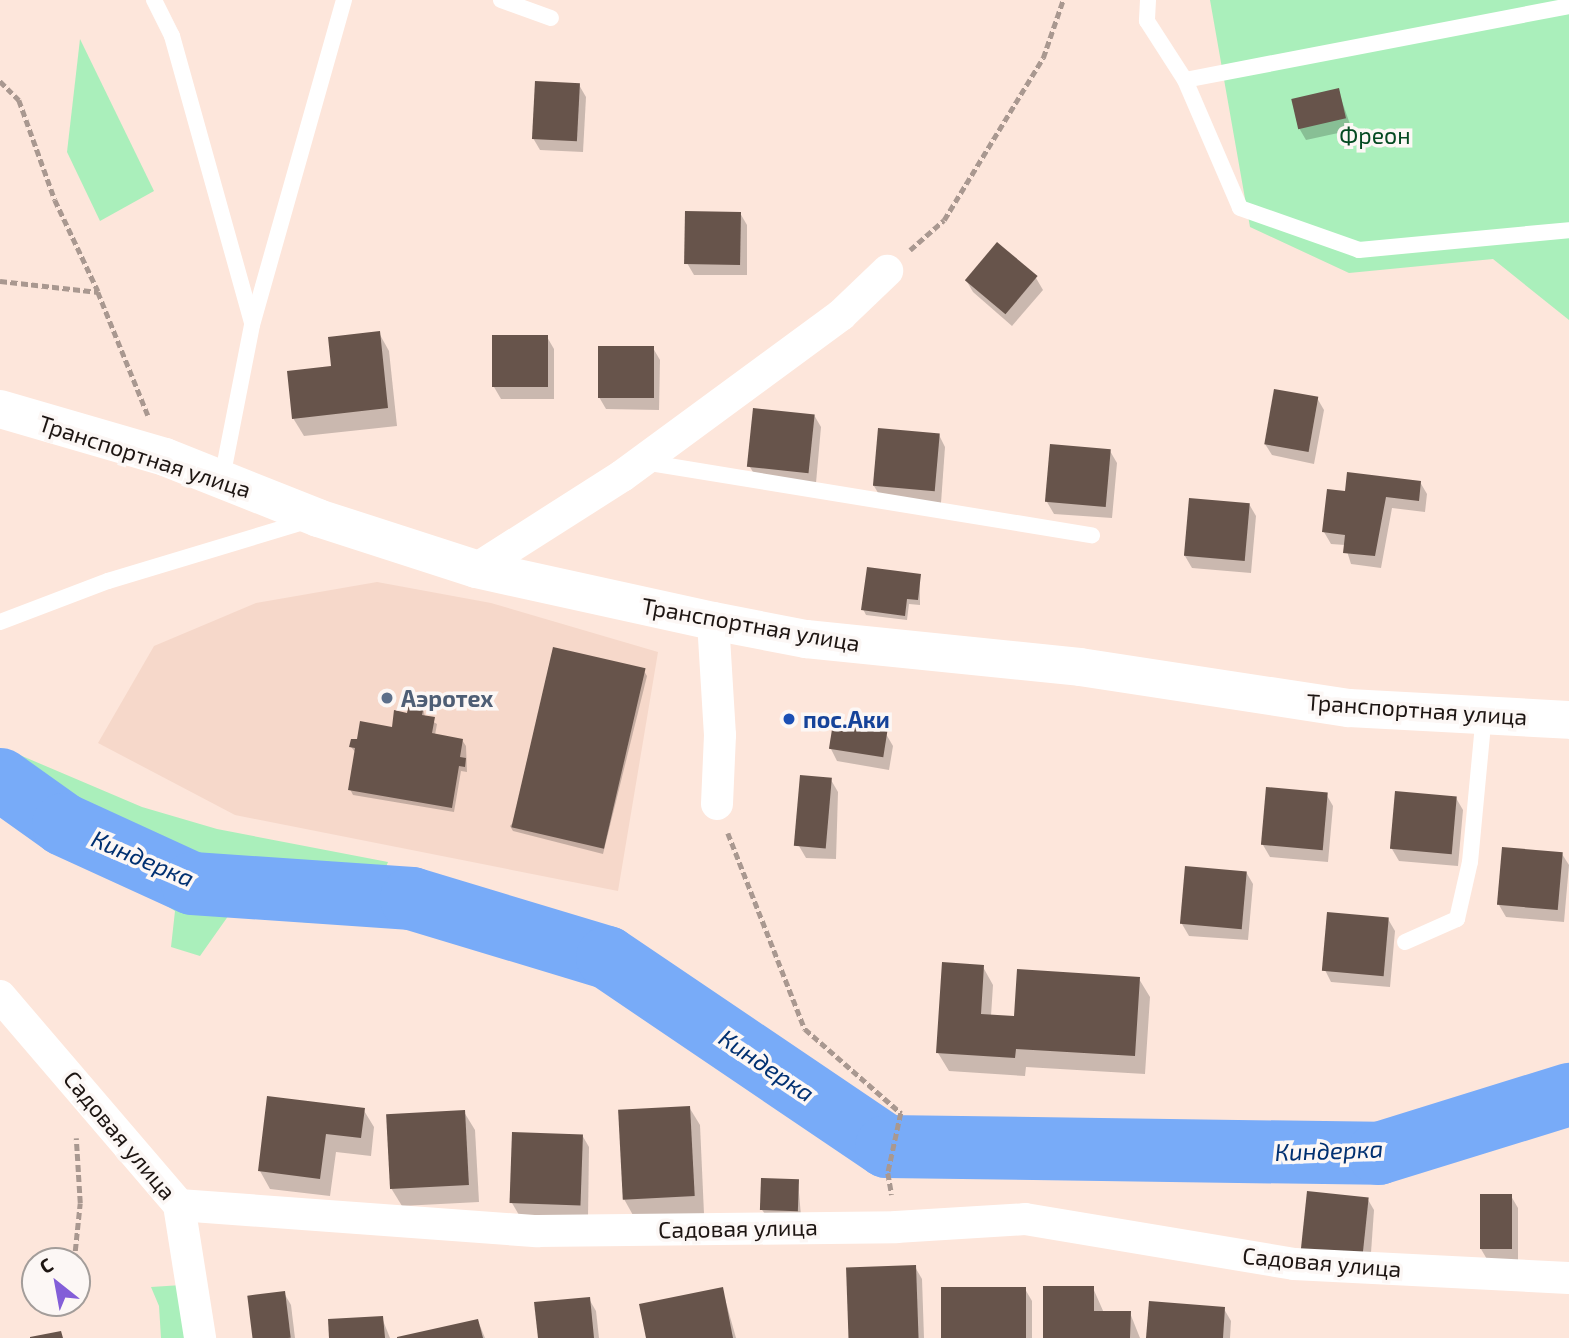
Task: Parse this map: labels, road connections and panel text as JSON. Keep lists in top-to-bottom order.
{
  "streets": {
    "street": ["Транспортная улица", "Садовая улица"]
  },
  "water": ["Киндерка"],
  "parks": ["Фреон"],
  "places": ["Аэротех", "пос.Аки"],
  "north": "top left"
}
